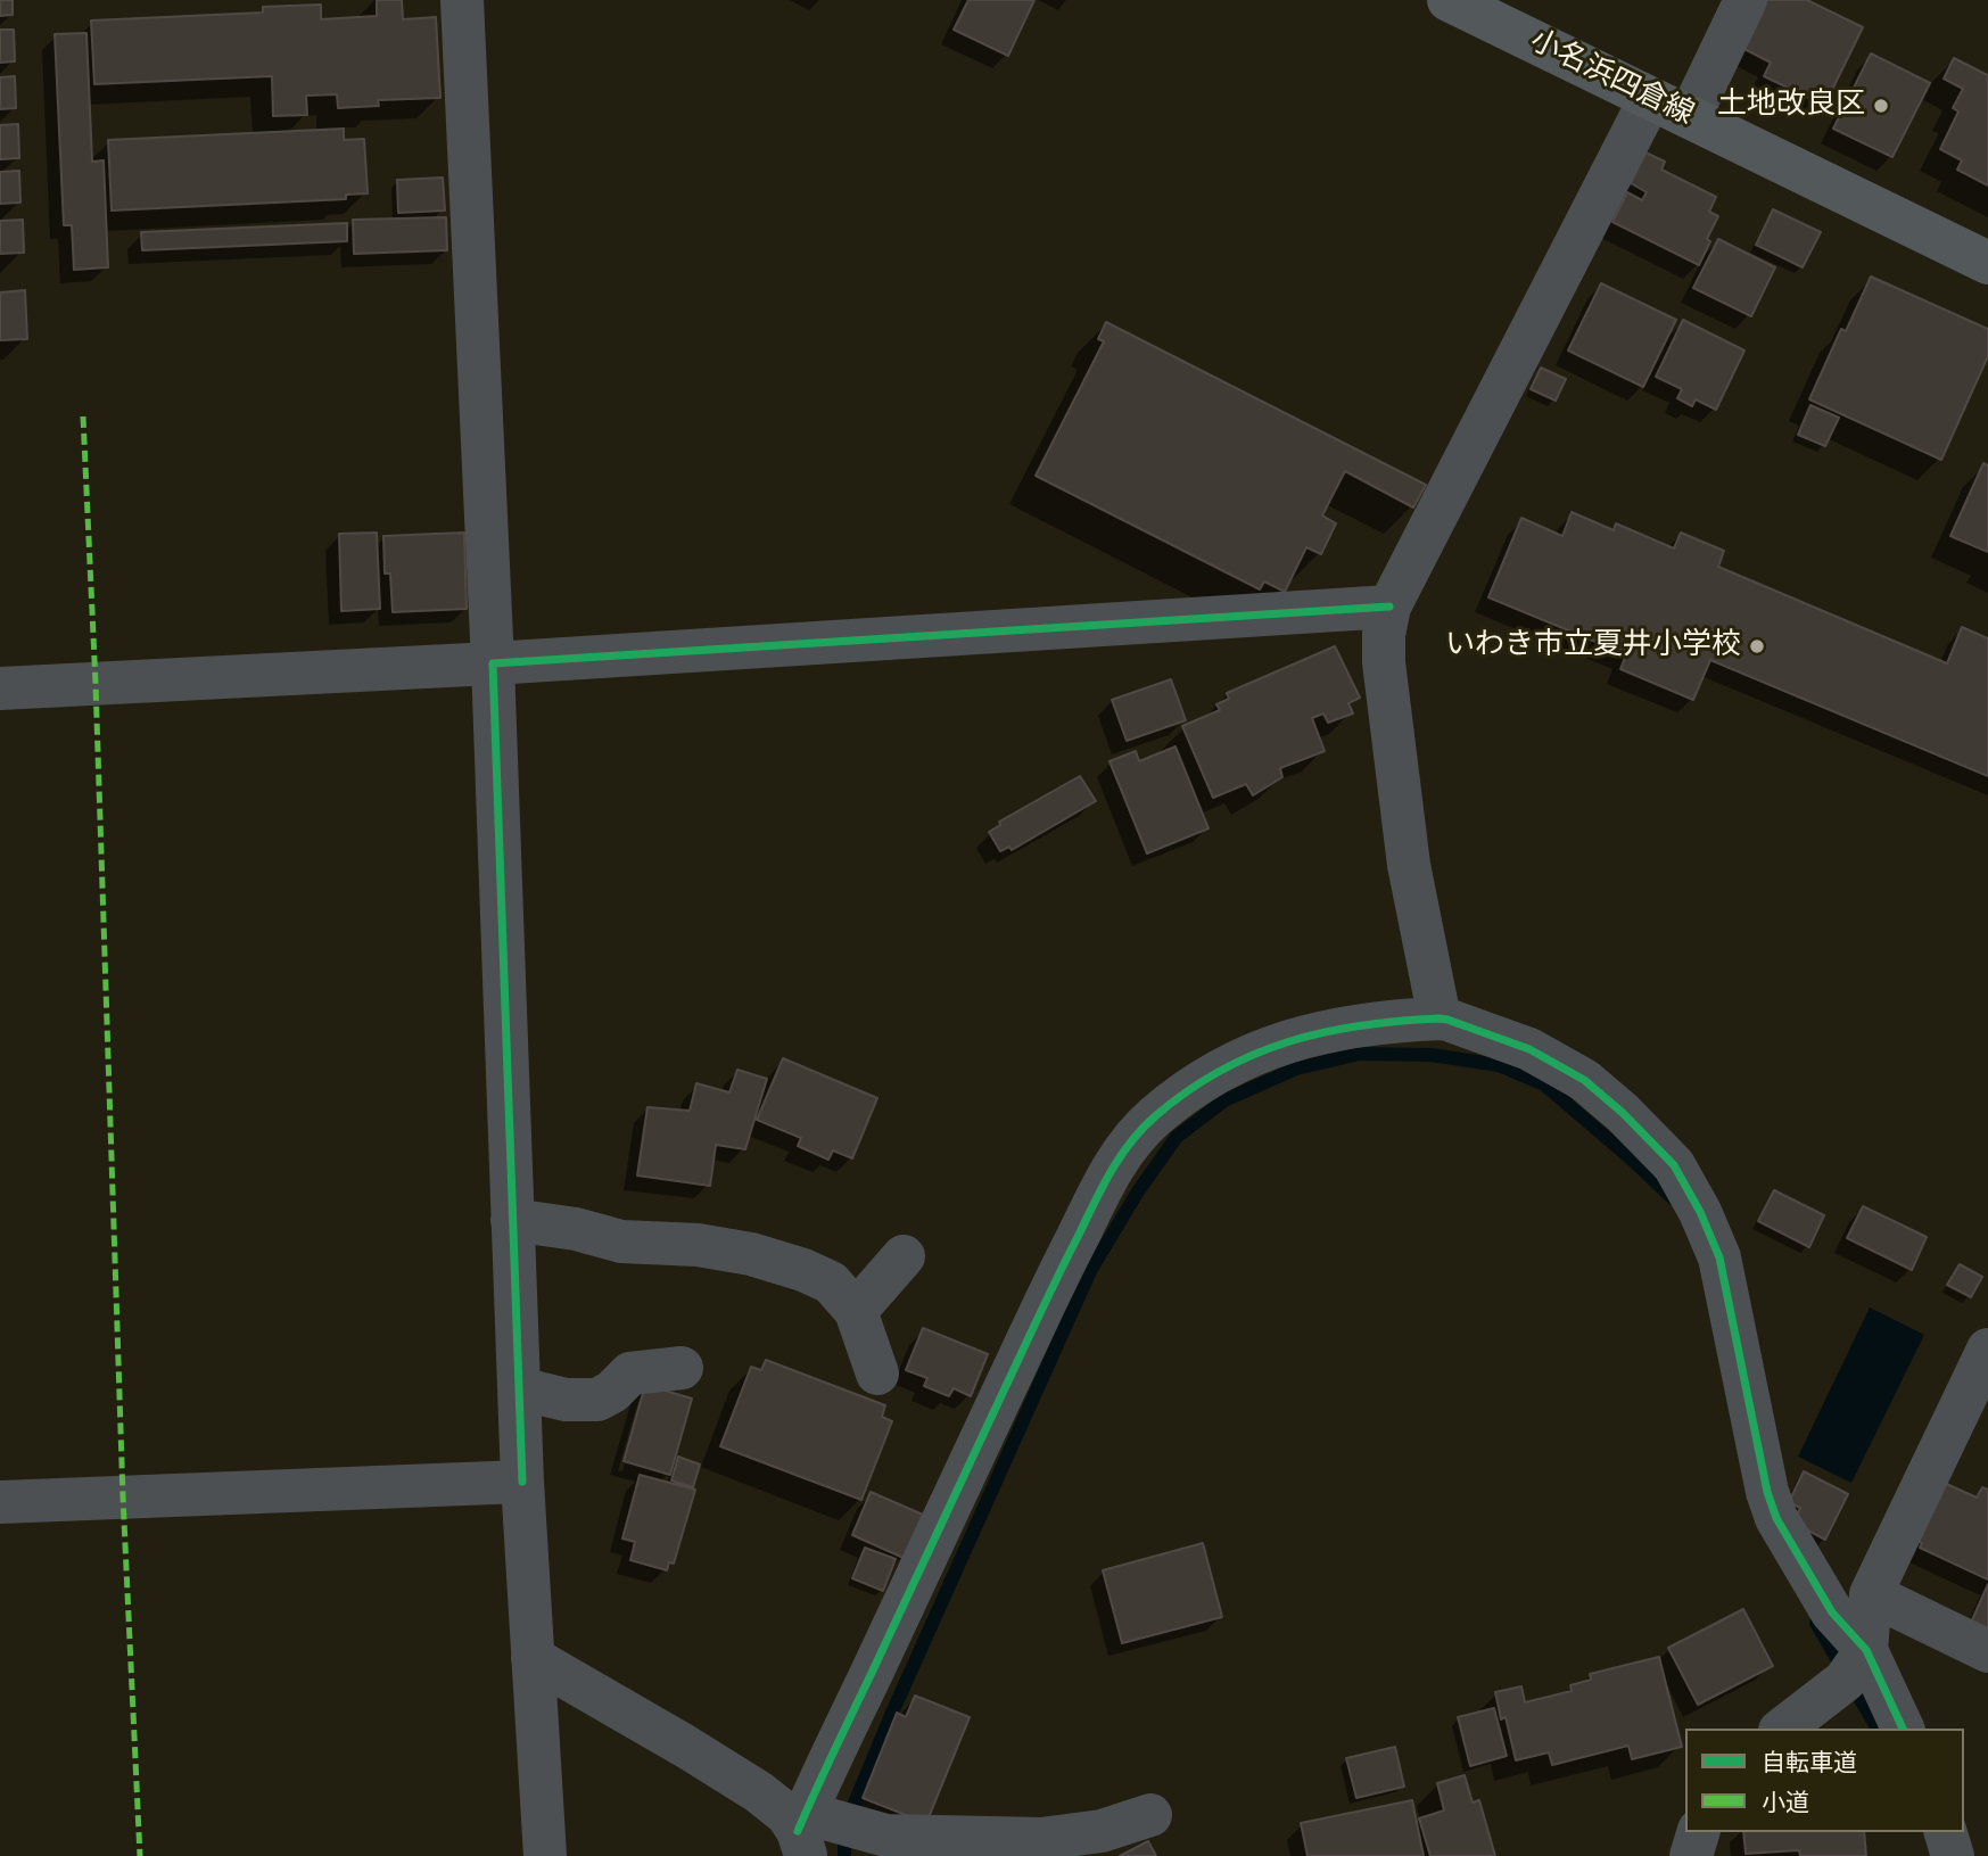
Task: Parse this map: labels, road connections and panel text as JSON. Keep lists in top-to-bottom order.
{
  "streets": {
    "main road": ["小名浜四倉線"]
  },
  "places": ["土地改良区", "いわき市立夏井小学校"],
  "legend": ["自転車道", "小道"]
}
